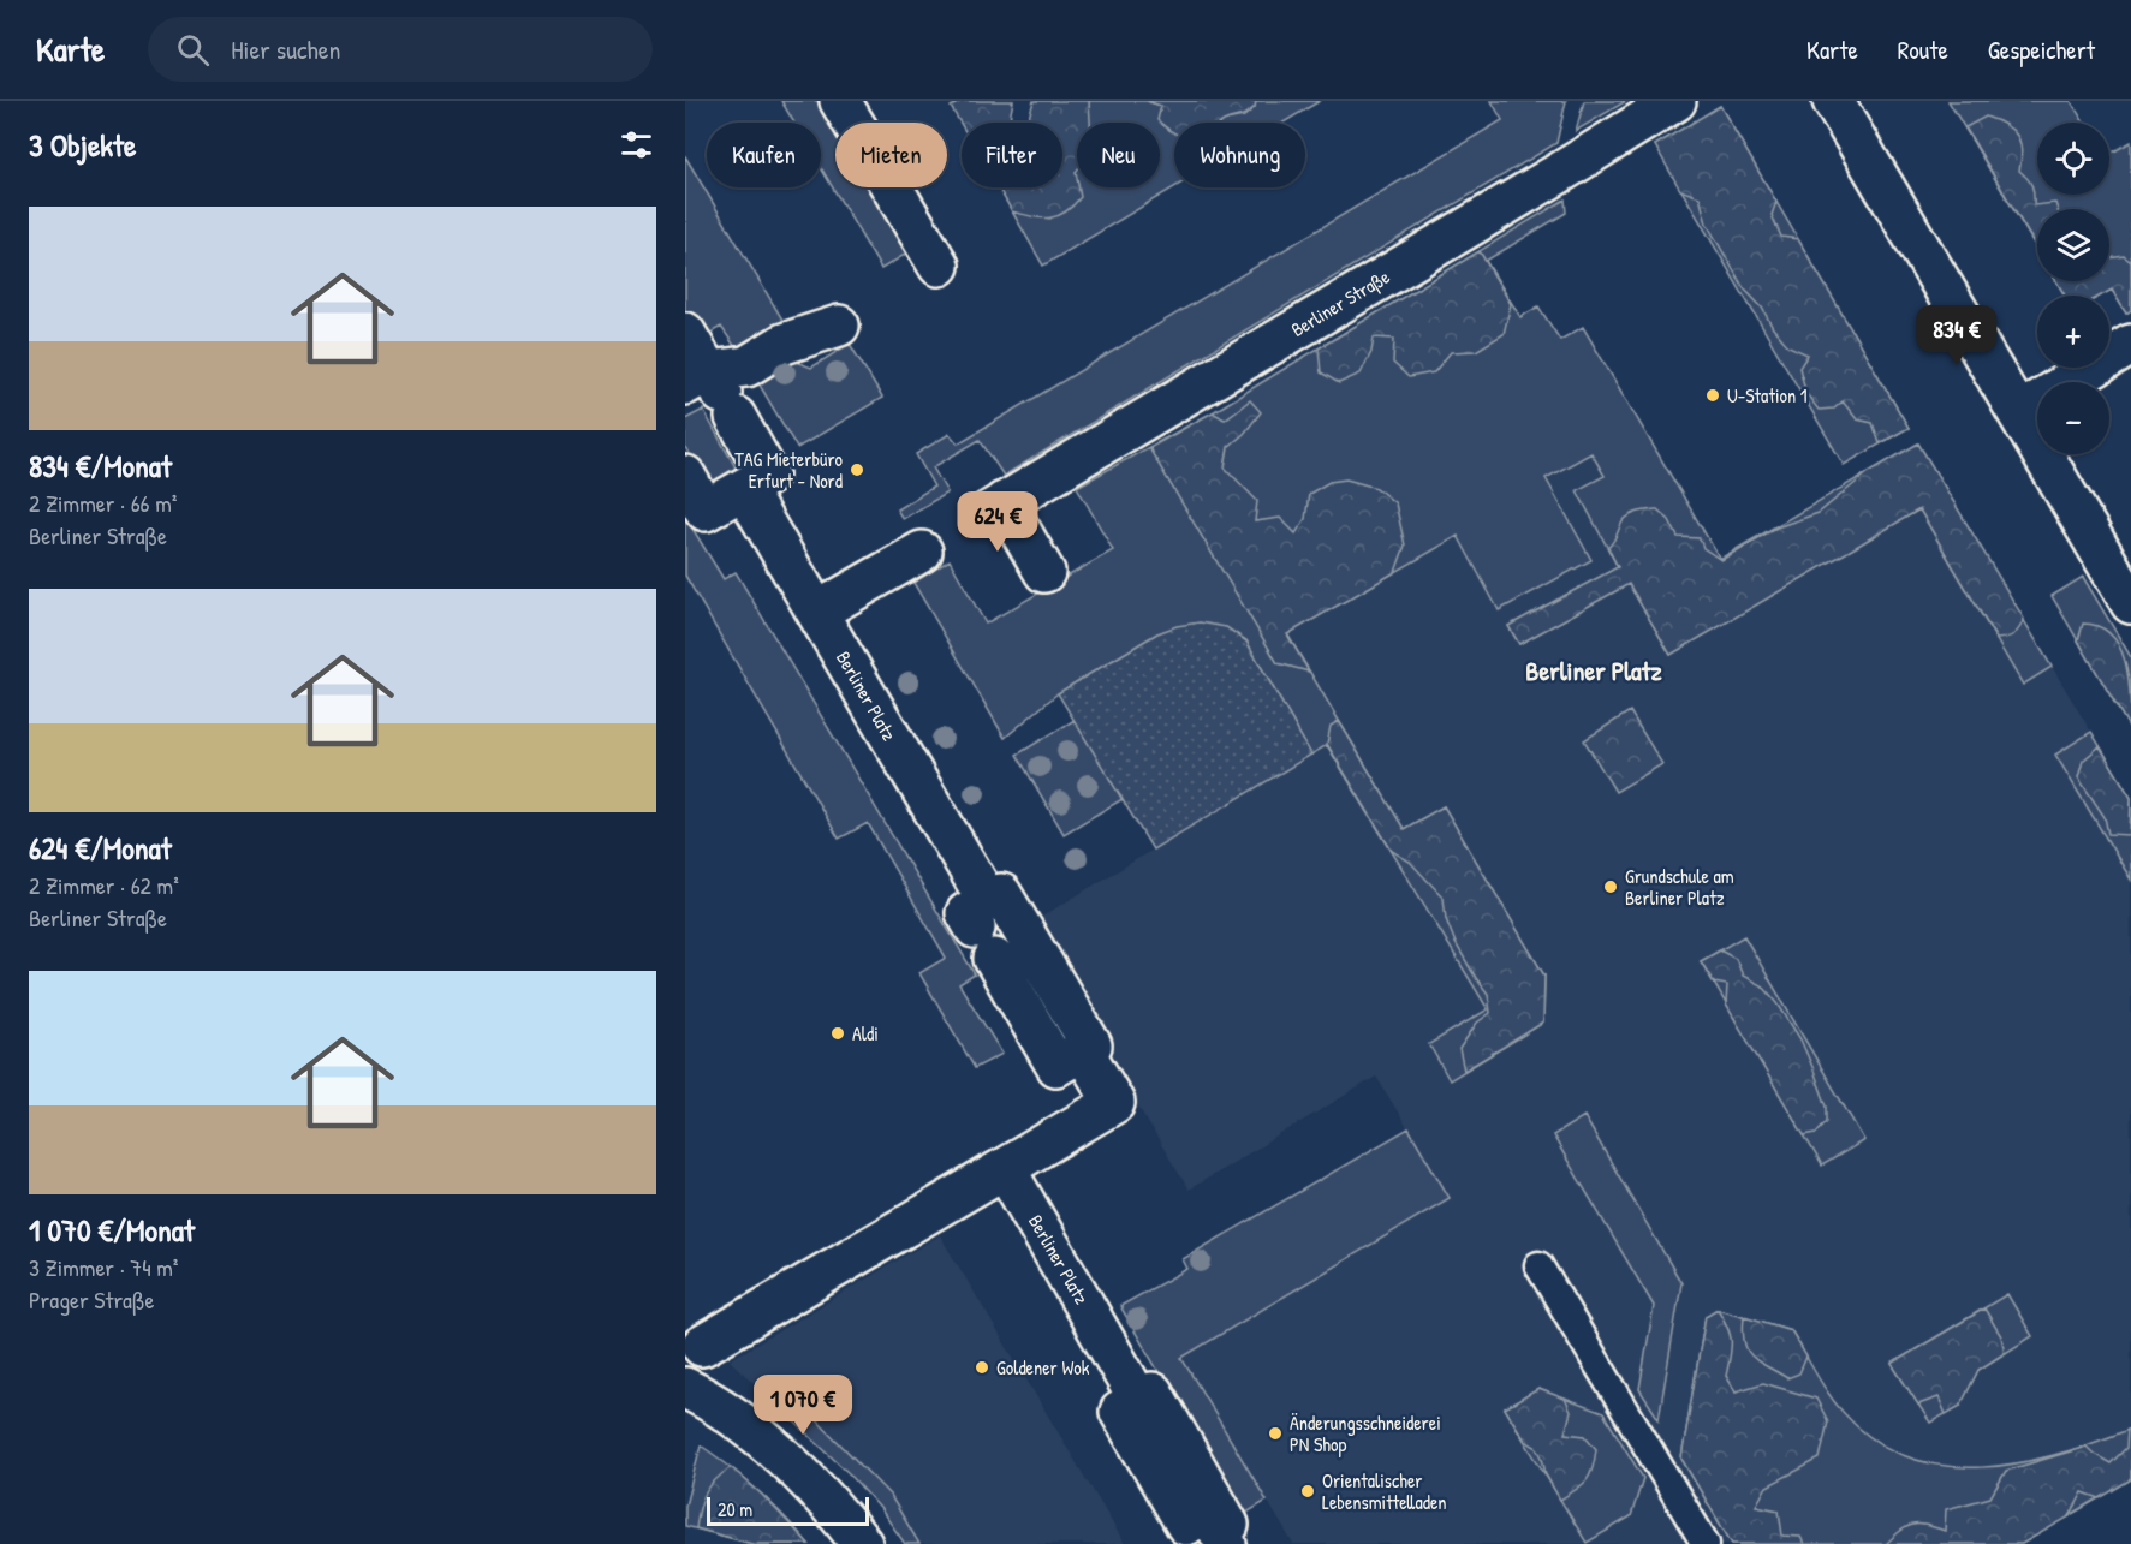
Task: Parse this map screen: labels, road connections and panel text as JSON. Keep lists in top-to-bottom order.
{
  "streets": {
    "street": ["Berliner Straße", "Berliner Platz"]
  },
  "districts": ["Berliner Platz"],
  "places": [
    "U-Station 1",
    "TAG Mieterbüro Erfurt - Nord",
    "Grundschule am Berliner Platz",
    "Aldi",
    "Goldener Wok",
    "Änderungsschneiderei PN Shop",
    "Orientalischer Lebensmittelladen"
  ],
  "scale_bar": "20 m",
  "page": {
    "header": "Karte",
    "search": "Hier suchen",
    "nav": ["Karte", "Route", "Gespeichert"],
    "heading": "3 Objekte",
    "map_buttons": ["+", "−"],
    "chip": [
      "Kaufen",
      "Mieten",
      "Filter",
      "Neu",
      "Wohnung"
    ],
    "list": [
      {
        "name": "834 €/Monat",
        "note": "2 Zimmer · 66 m² · Berliner Straße"
      },
      {
        "name": "624 €/Monat",
        "note": "2 Zimmer · 62 m² · Berliner Straße"
      },
      {
        "name": "1 070 €/Monat",
        "note": "3 Zimmer · 74 m² · Prager Straße"
      }
    ],
    "price": ["834 €", "624 €", "1 070 €"],
    "scale": "20 m"
  }
}
